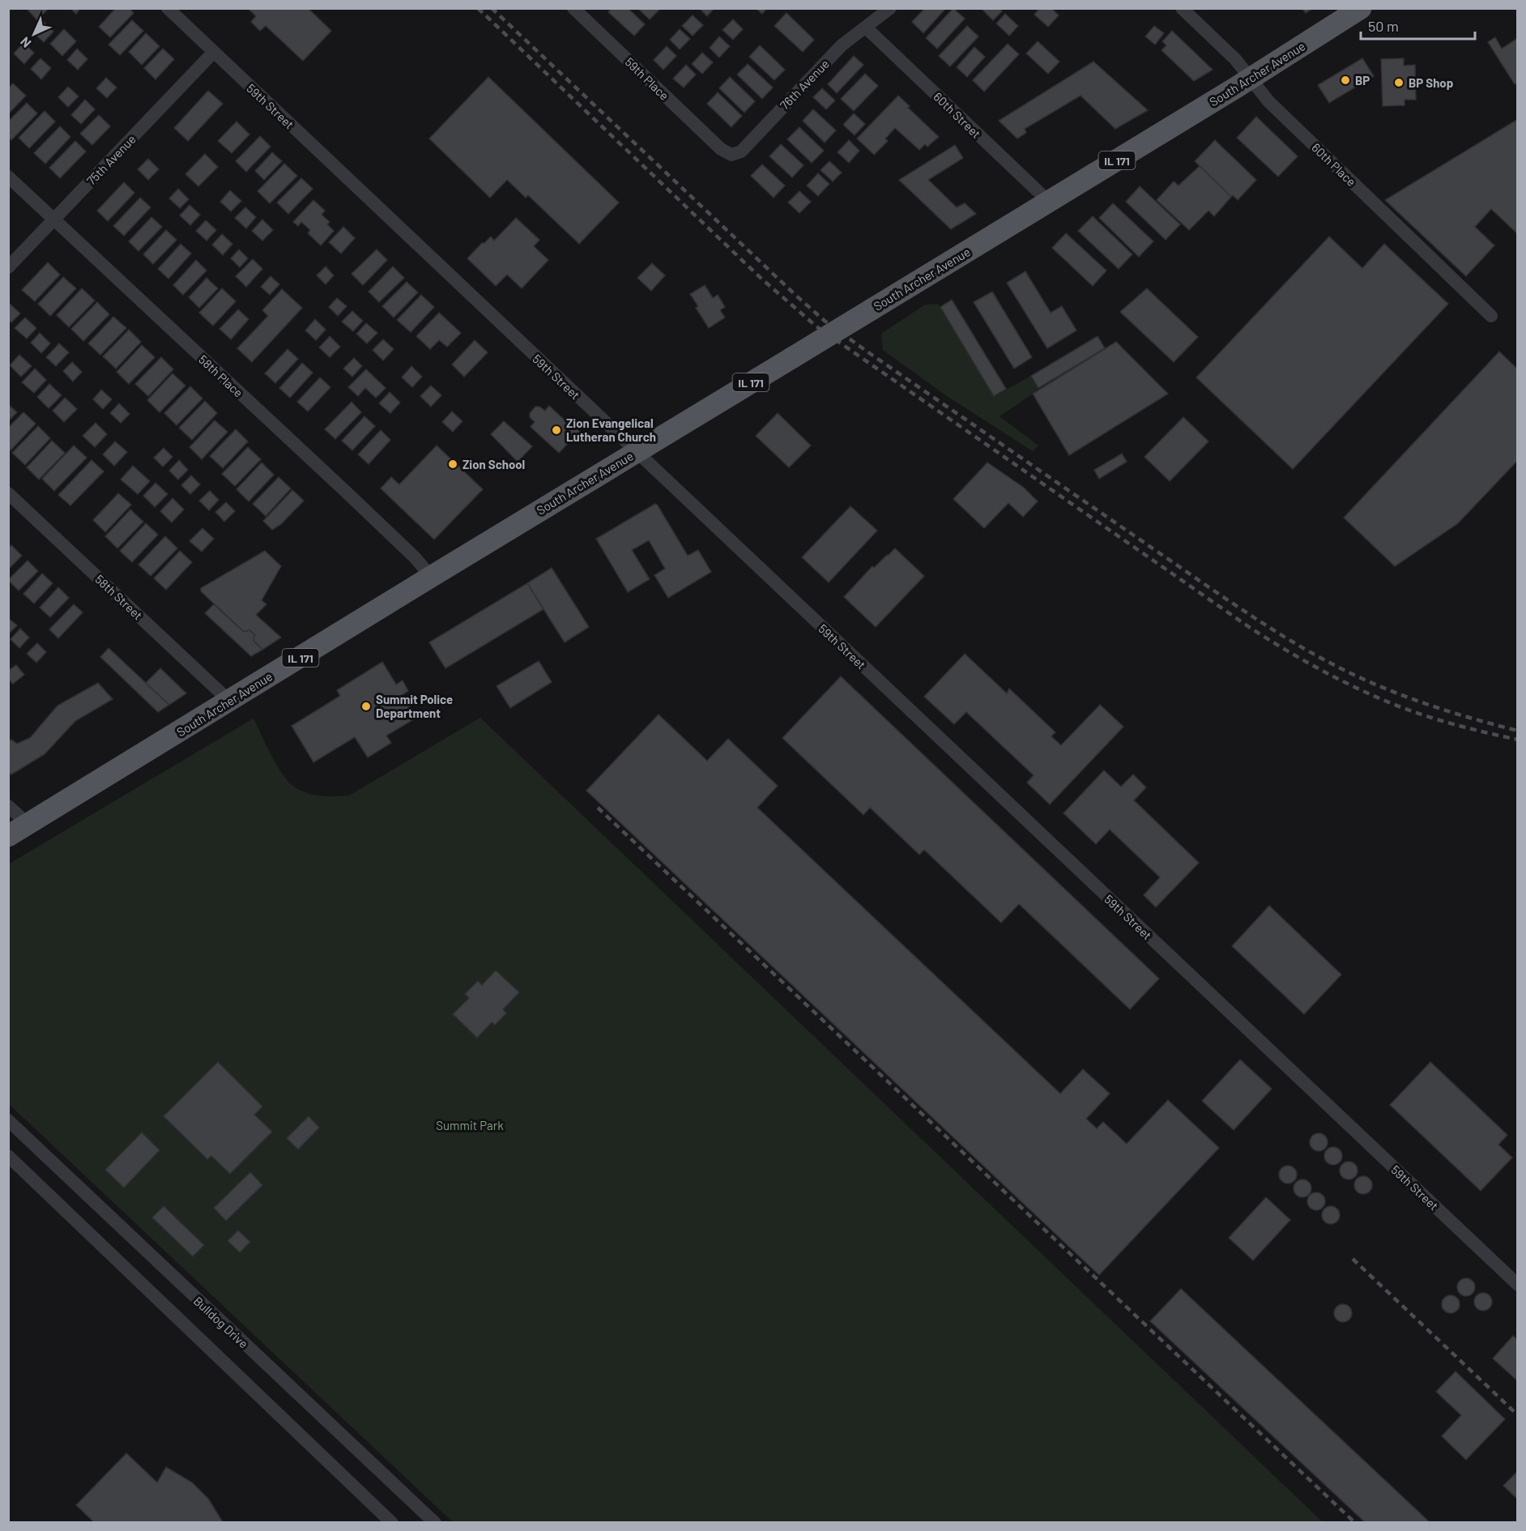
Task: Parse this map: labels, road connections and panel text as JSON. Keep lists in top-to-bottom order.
{
  "streets": {
    "main road": ["South Archer Avenue", "IL 171"],
    "street": [
      "59th Place",
      "76th Avenue",
      "59th Street",
      "60th Street",
      "75th Avenue",
      "60th Place",
      "58th Place",
      "58th Street",
      "Bulldog Drive"
    ]
  },
  "crossings": [
    ["South Archer Avenue", "59th Street"],
    ["South Archer Avenue", "60th Street"],
    ["South Archer Avenue", "60th Place"],
    ["South Archer Avenue", "58th Place"],
    ["South Archer Avenue", "58th Street"],
    ["59th Place", "76th Avenue"],
    ["76th Avenue", "60th Street"],
    ["59th Street", "75th Avenue"],
    ["75th Avenue", "58th Place"]
  ],
  "parks": ["Summit Park"],
  "places": [
    "BP",
    "BP Shop",
    "Zion Evangelical Lutheran Church",
    "Zion School",
    "Summit Police Department"
  ],
  "scale_bar": "50 m",
  "north": "bottom left"
}
